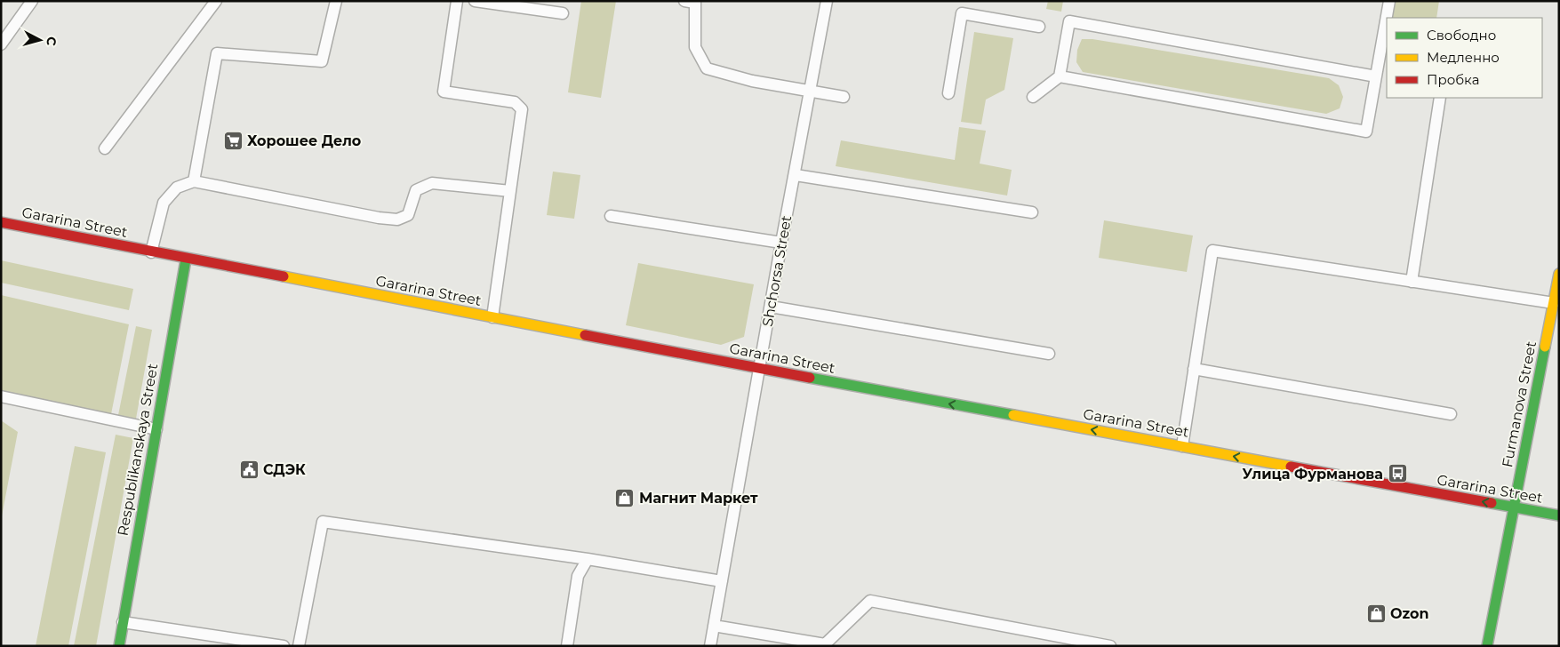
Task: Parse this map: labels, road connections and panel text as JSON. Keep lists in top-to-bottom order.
{
  "streets": {
    "main road": ["Gararina Street", "Furmanova Street", "Respublikanskaya Street"],
    "lane": ["Shchorsa Street"]
  },
  "crossings": [
    ["Gararina Street", "Shchorsa Street"],
    ["Gararina Street", "Furmanova Street"],
    ["Gararina Street", "Respublikanskaya Street"]
  ],
  "one_way": ["Gararina Street"],
  "places": {
    "supermarket": ["Хорошее Дело"],
    "public building": ["СДЭК"],
    "bus stop": ["Улица Фурманова"],
    "shop": ["Магнит Маркет", "Ozon"]
  },
  "legend": ["Свободно", "Медленно", "Пробка"],
  "north": "right"
}
